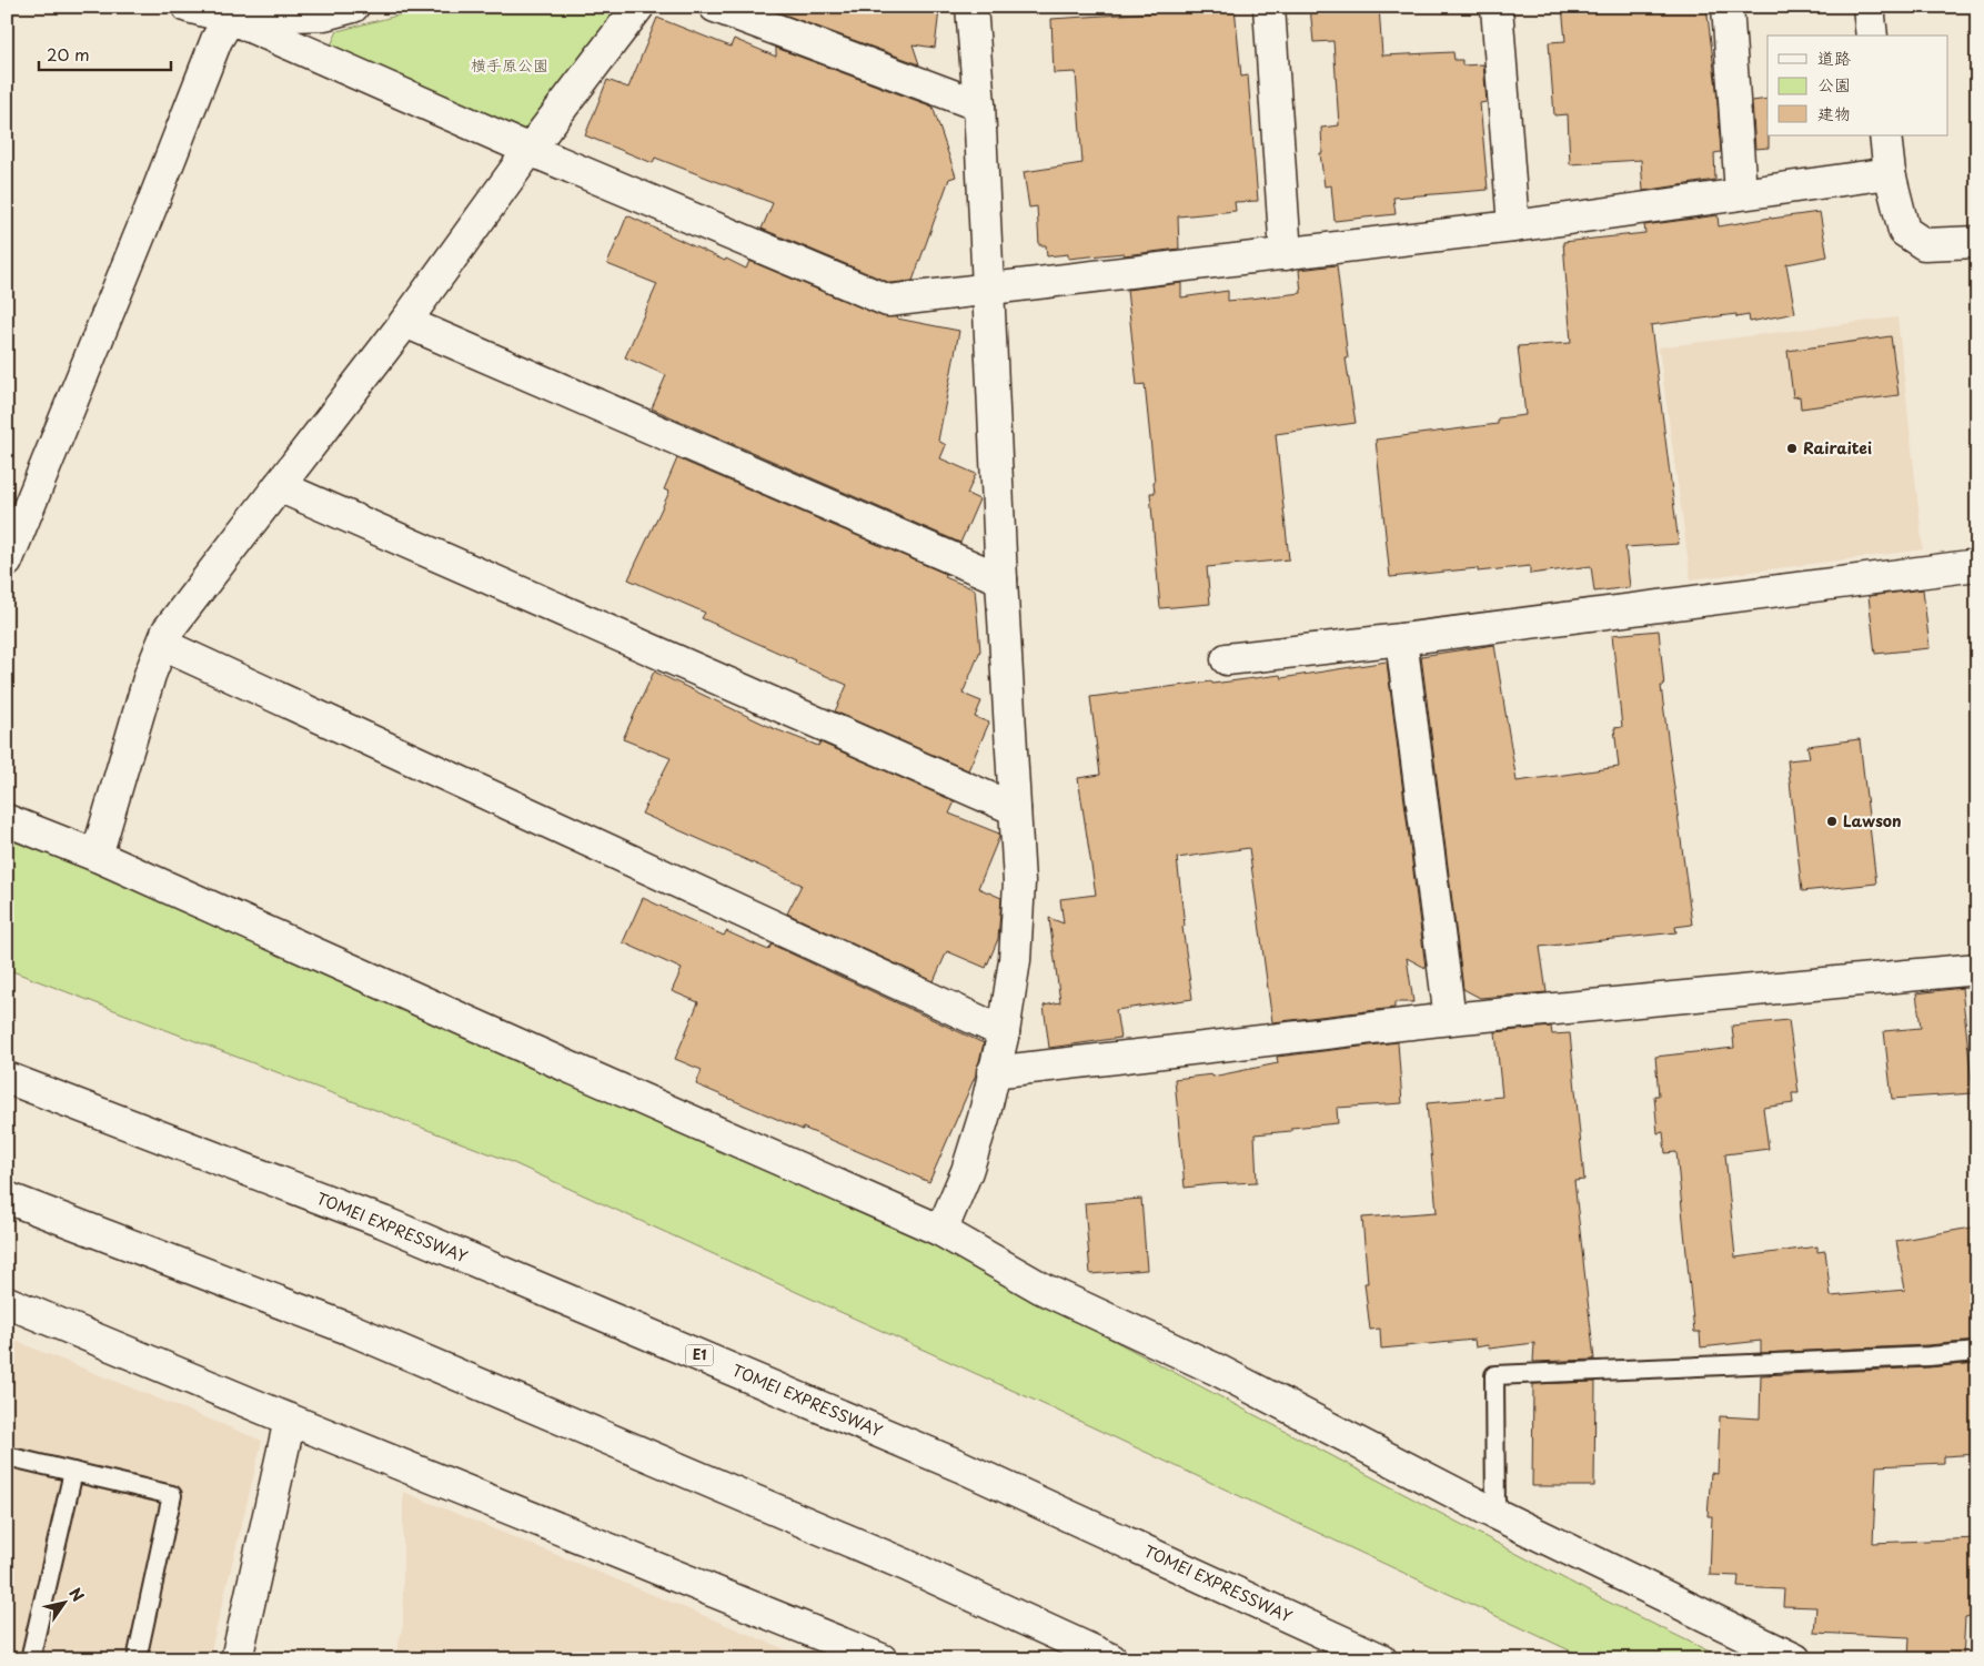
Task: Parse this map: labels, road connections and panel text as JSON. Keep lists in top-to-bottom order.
{
  "streets": {
    "main road": ["TOMEI EXPRESSWAY", "E1"]
  },
  "parks": ["横手原公園"],
  "places": ["Rairaitei", "Lawson"],
  "legend": ["道路", "公園", "建物"],
  "scale_bar": "20 m",
  "north": "top right"
}
